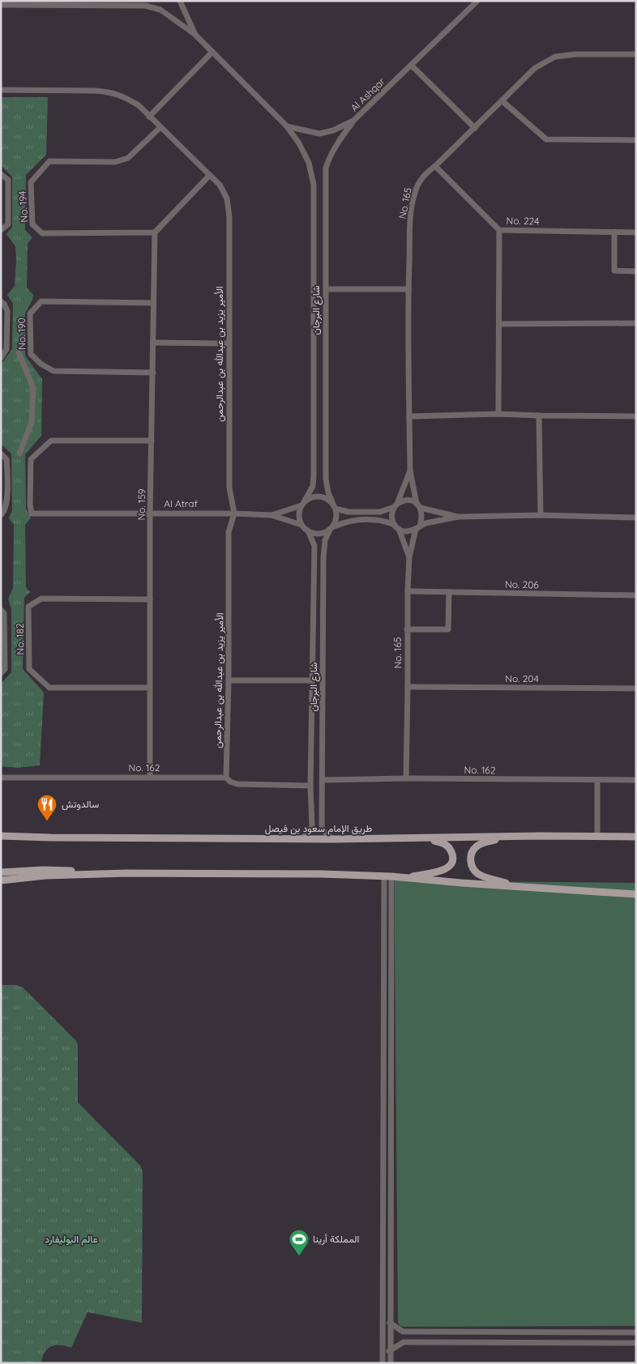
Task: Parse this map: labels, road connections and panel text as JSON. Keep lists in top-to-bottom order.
{
  "streets": {
    "main road": ["طريق الإمام سعود بن فيصل"],
    "street": [
      "Al Ashqar",
      "No. 165",
      "No. 194",
      "No. 224",
      "شارع البرجان",
      "No. 190",
      "الأمير يزيد بن عبدالله بن عبدالرحمن",
      "Al Atraf",
      "No. 159",
      "No. 206",
      "No. 182",
      "No. 204",
      "No. 162"
    ]
  },
  "crossings": [
    ["Al Ashqar", "شارع البرجان"],
    ["No. 165", "No. 224"],
    ["No. 165", "No. 206"],
    ["No. 165", "No. 204"],
    ["No. 165", "No. 162"],
    ["No. 194", "الأمير يزيد بن عبدالله بن عبدالرحمن"],
    ["No. 194", "No. 159"],
    ["شارع البرجان", "No. 162"],
    ["شارع البرجان", "طريق الإمام سعود بن فيصل"],
    ["No. 190", "No. 159"],
    ["الأمير يزيد بن عبدالله بن عبدالرحمن", "Al Atraf"],
    ["الأمير يزيد بن عبدالله بن عبدالرحمن", "No. 162"],
    ["Al Atraf", "No. 159"],
    ["No. 159", "No. 182"],
    ["No. 159", "No. 162"]
  ],
  "parks": ["عالم البوليفارد"],
  "places": {
    "restaurant": ["سالدوتش"],
    "sports": ["المملكة أرينا"]
  }
}
